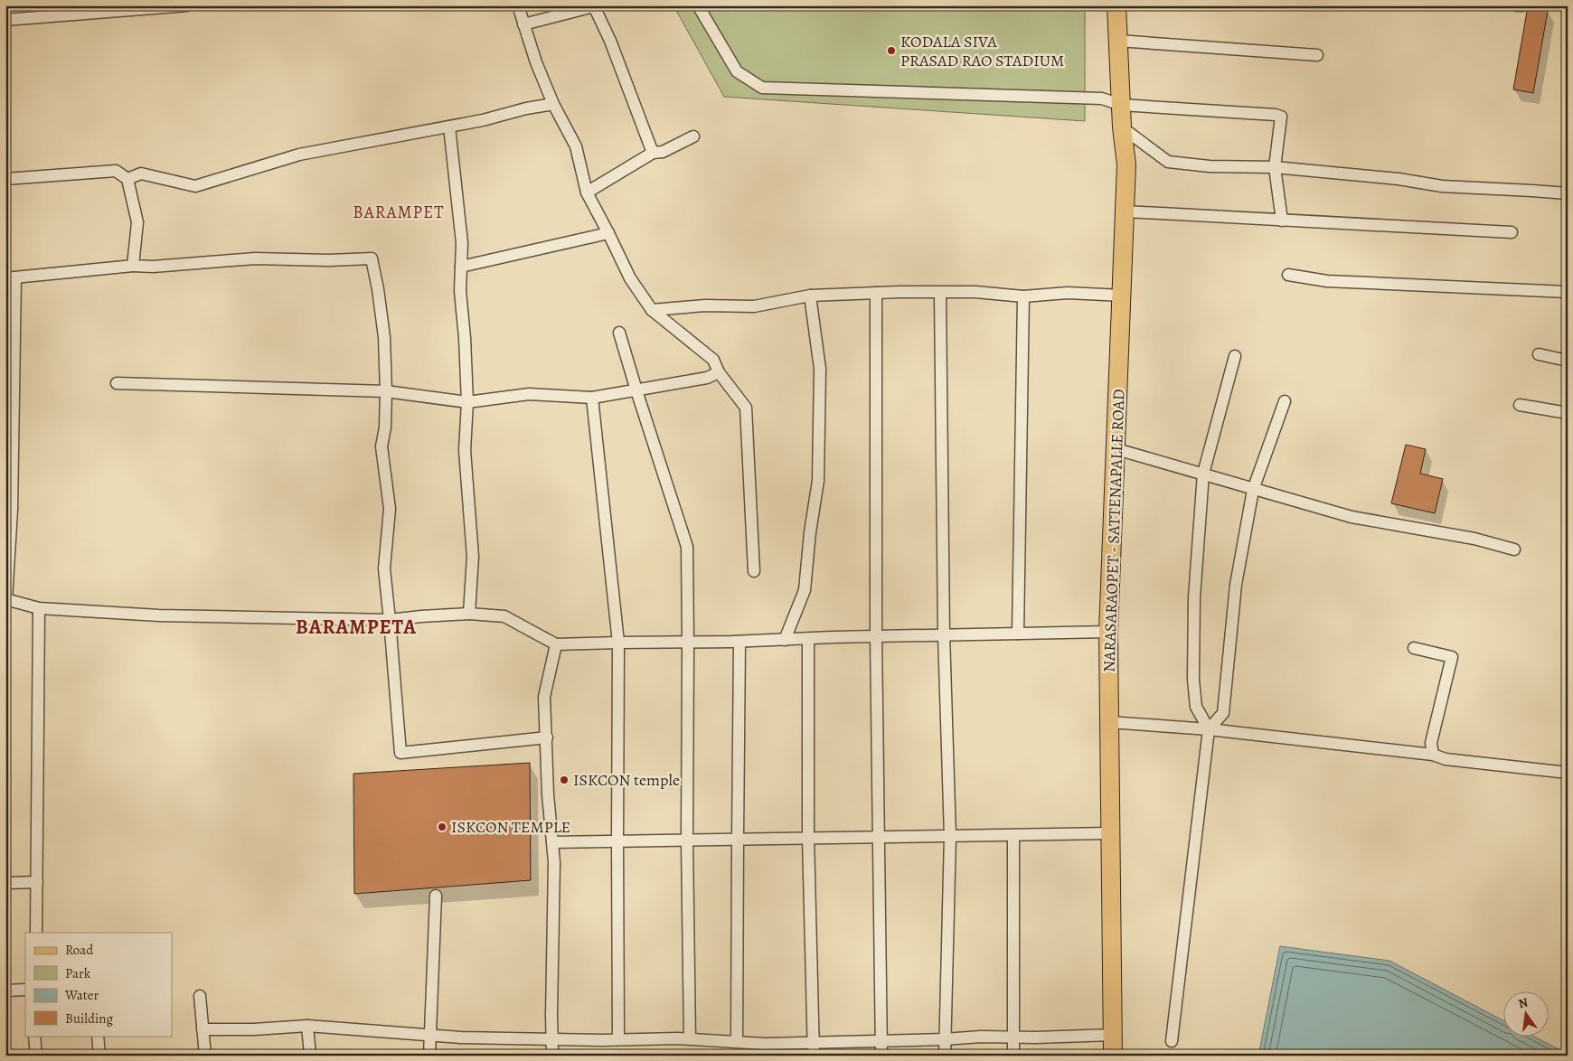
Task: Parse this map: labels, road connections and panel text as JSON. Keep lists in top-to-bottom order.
{
  "streets": {
    "main road": ["NARASARAOPET - SATTENAPALLE ROAD"]
  },
  "districts": ["BARAMPET", "BARAMPETA"],
  "places": ["KODALA SIVA PRASAD RAO STADIUM", "ISKCON temple", "ISKCON TEMPLE"],
  "legend": [
    "Road",
    "Park",
    "Water",
    "Building"
  ],
  "north": "top"
}
